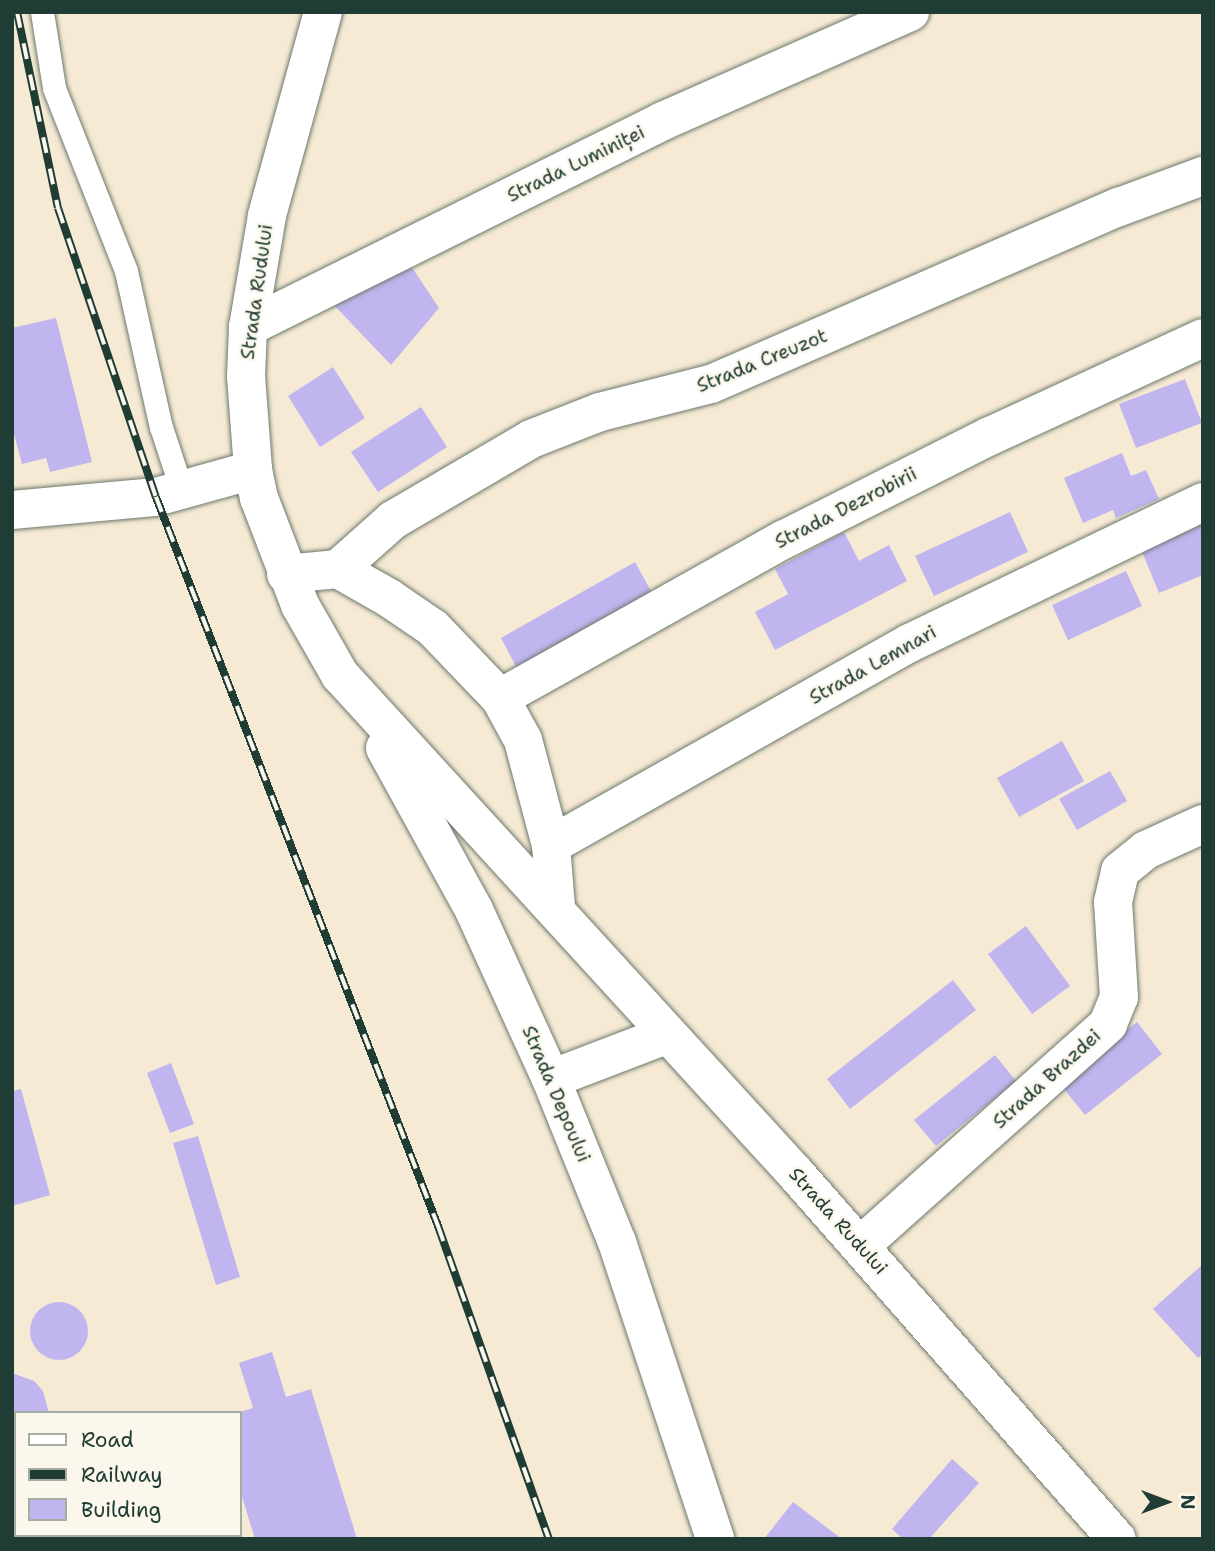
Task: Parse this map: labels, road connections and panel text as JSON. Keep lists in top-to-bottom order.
{
  "streets": {
    "street": [
      "Strada Luminiței",
      "Strada Rudului",
      "Strada Creuzot",
      "Strada Dezrobirii",
      "Strada Lemnari",
      "Strada Brazdei",
      "Strada Depoului"
    ]
  },
  "crossings": [
    ["Strada Luminiței", "Strada Rudului"],
    ["Strada Rudului", "Strada Brazdei"],
    ["Strada Rudului", "Strada Depoului"]
  ],
  "legend": ["Road", "Railway", "Building"],
  "north": "right"
}
